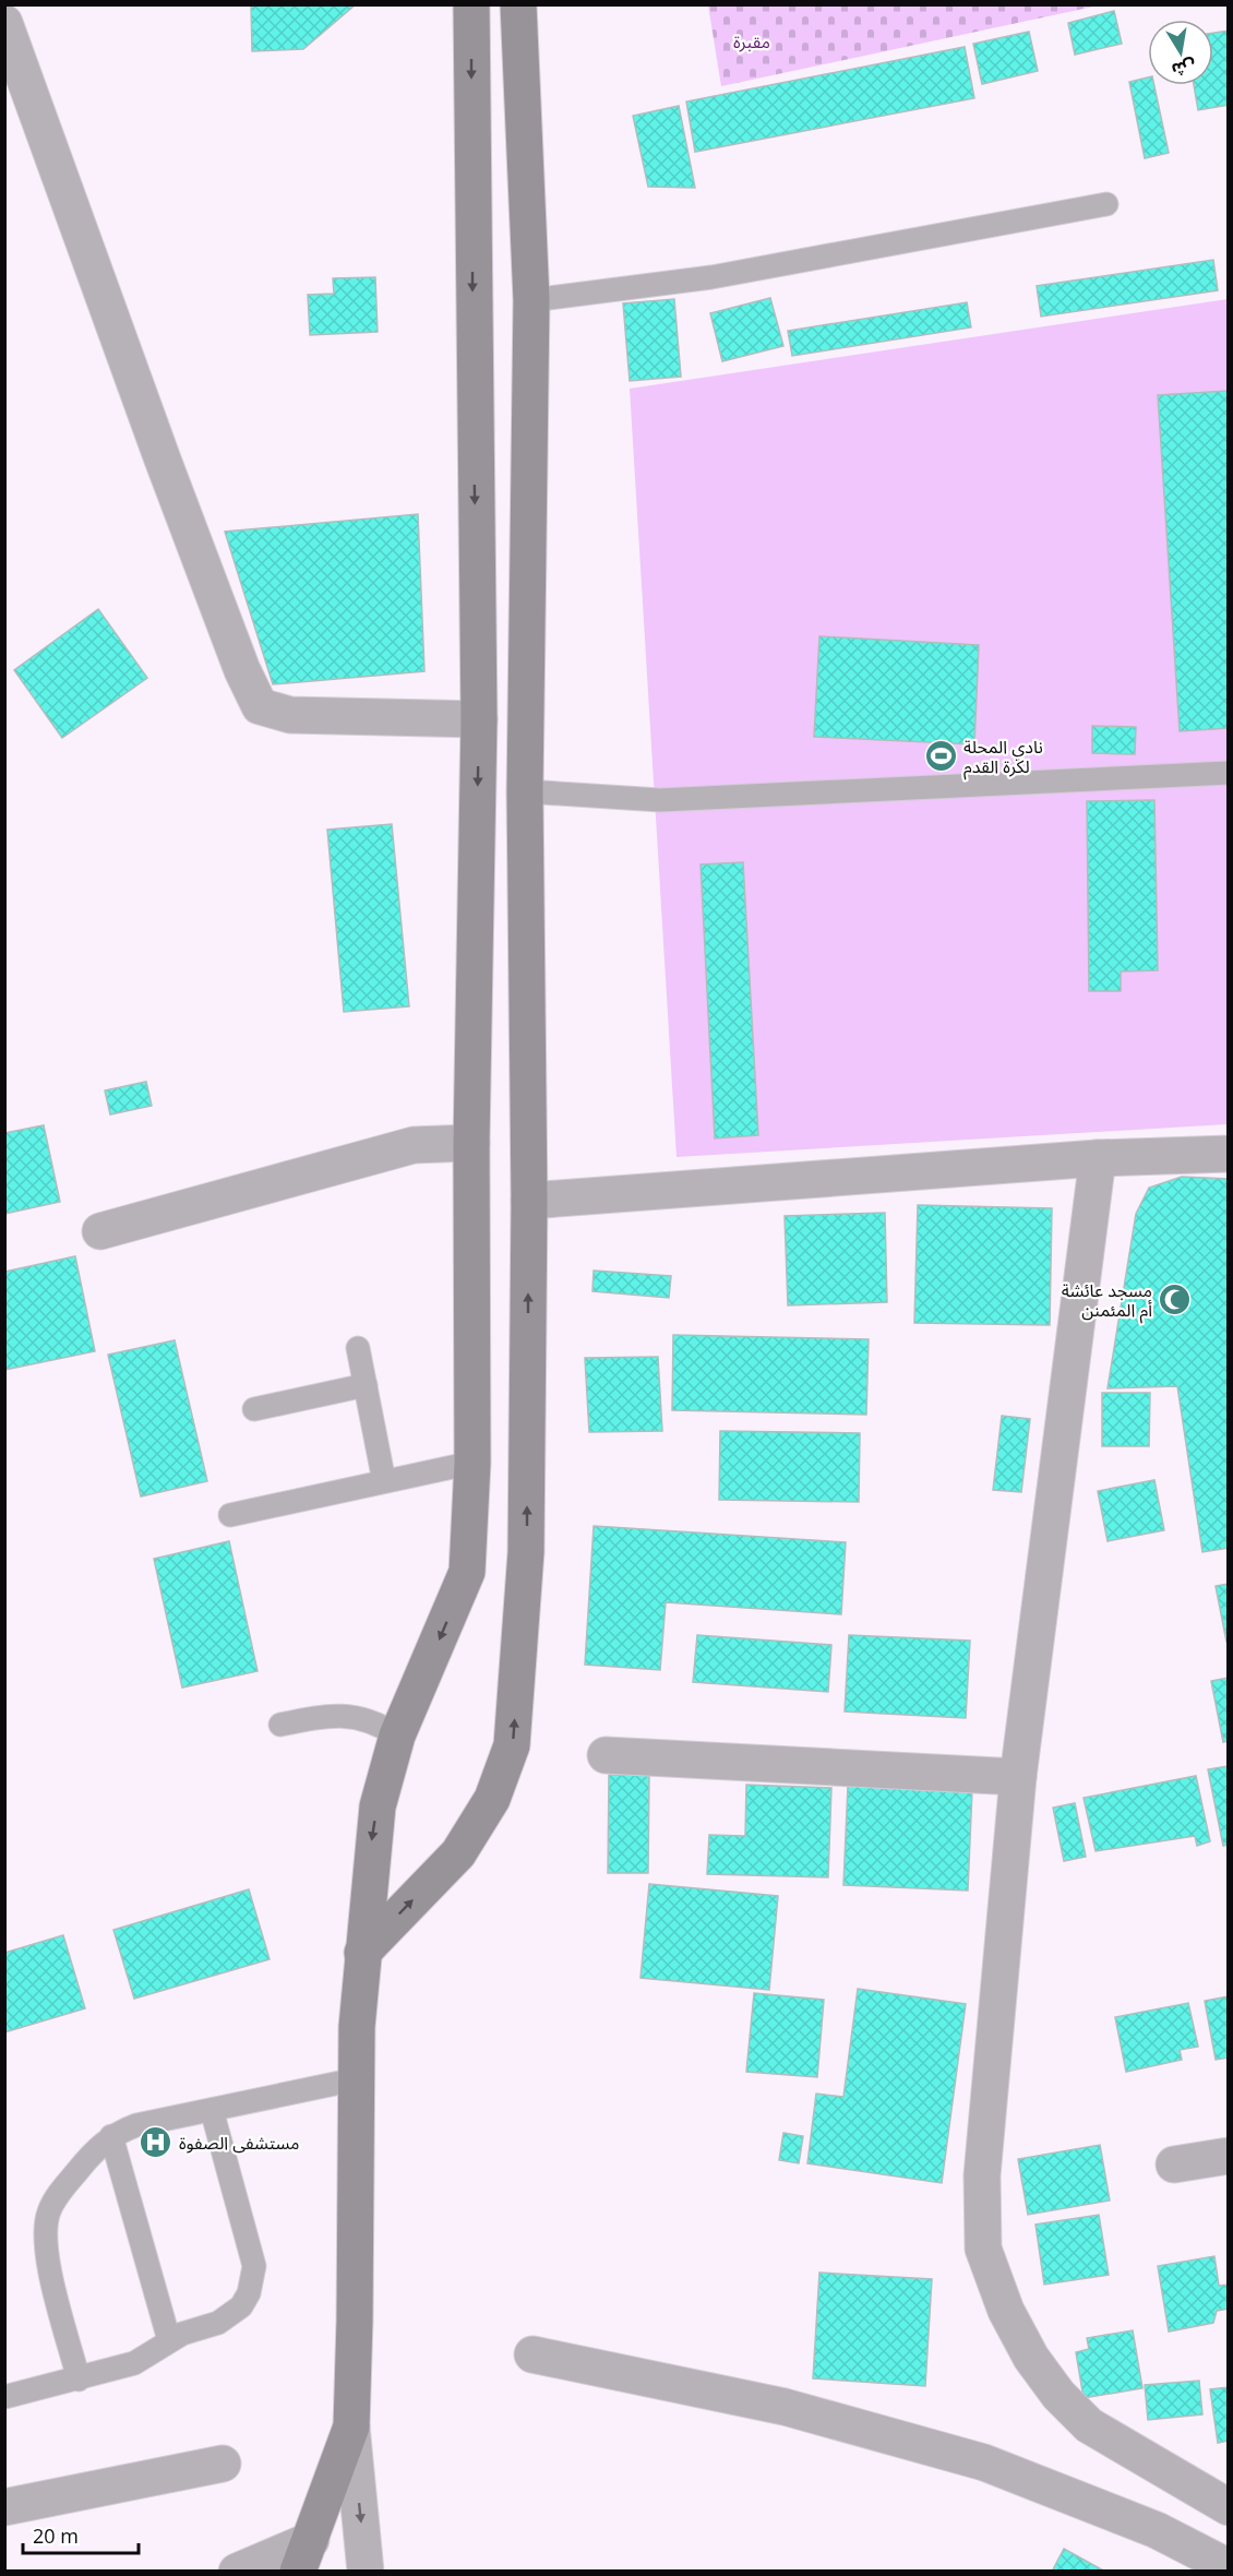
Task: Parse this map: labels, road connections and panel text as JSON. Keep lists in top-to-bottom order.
{
  "parks": ["مقبرة"],
  "places": {
    "sports": ["نادي المحلة لكرة القدم"],
    "mosque": ["مسجد عائشة أم المئمنن"],
    "hospital": ["مستشفى الصفوة"]
  },
  "scale_bar": "20 m",
  "north": "bottom"
}
